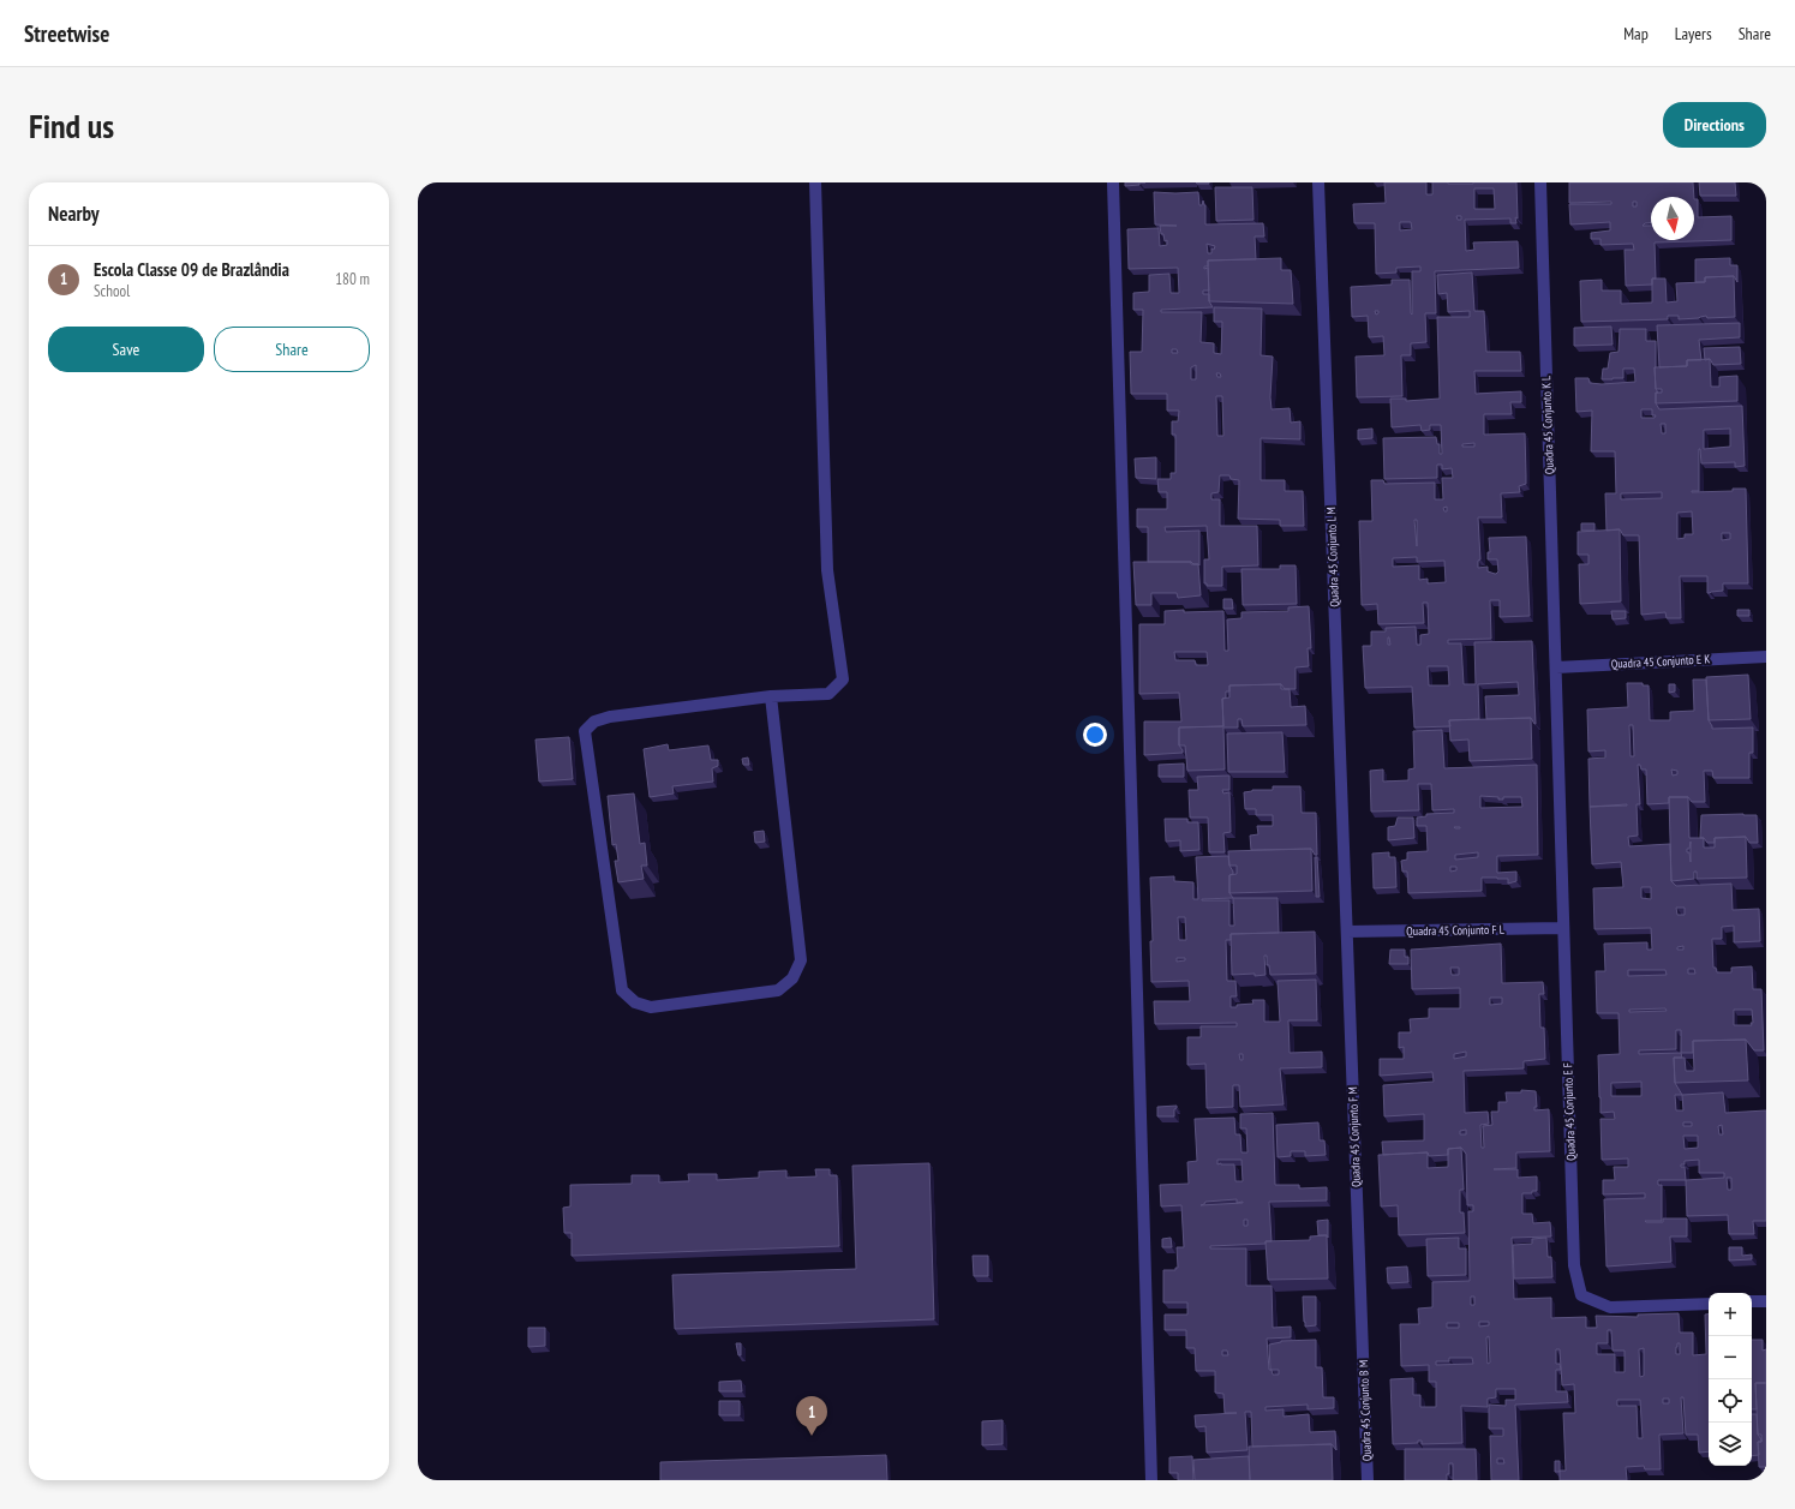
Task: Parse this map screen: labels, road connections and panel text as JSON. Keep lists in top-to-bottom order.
{
  "streets": {
    "street": [
      "Quadra 45 Conjunto K L",
      "Quadra 45 Conjunto L M",
      "Quadra 45 Conjunto E K",
      "Quadra 45 Conjunto F L",
      "Quadra 45 Conjunto E F",
      "Quadra 45 Conjunto F M",
      "Quadra 45 Conjunto B M"
    ]
  },
  "crossings": [
    ["Quadra 45 Conjunto K L", "Quadra 45 Conjunto E K"],
    ["Quadra 45 Conjunto K L", "Quadra 45 Conjunto F L"],
    ["Quadra 45 Conjunto K L", "Quadra 45 Conjunto E F"],
    ["Quadra 45 Conjunto L M", "Quadra 45 Conjunto F L"],
    ["Quadra 45 Conjunto L M", "Quadra 45 Conjunto F M"],
    ["Quadra 45 Conjunto F L", "Quadra 45 Conjunto E F"],
    ["Quadra 45 Conjunto F L", "Quadra 45 Conjunto F M"],
    ["Quadra 45 Conjunto F M", "Quadra 45 Conjunto B M"]
  ],
  "north": "bottom",
  "page": {
    "header": "Streetwise",
    "nav": ["Map", "Layers", "Share"],
    "buttons": [
      "Directions",
      ["Save", "Share"]
    ],
    "title": "Find us",
    "heading": "Nearby",
    "list": [
      {
        "mark": "1",
        "name": "Escola Classe 09 de Brazlândia",
        "note": "School",
        "value": "180 m"
      }
    ],
    "map_buttons": ["+", "−"],
    "pins": "1"
  }
}
